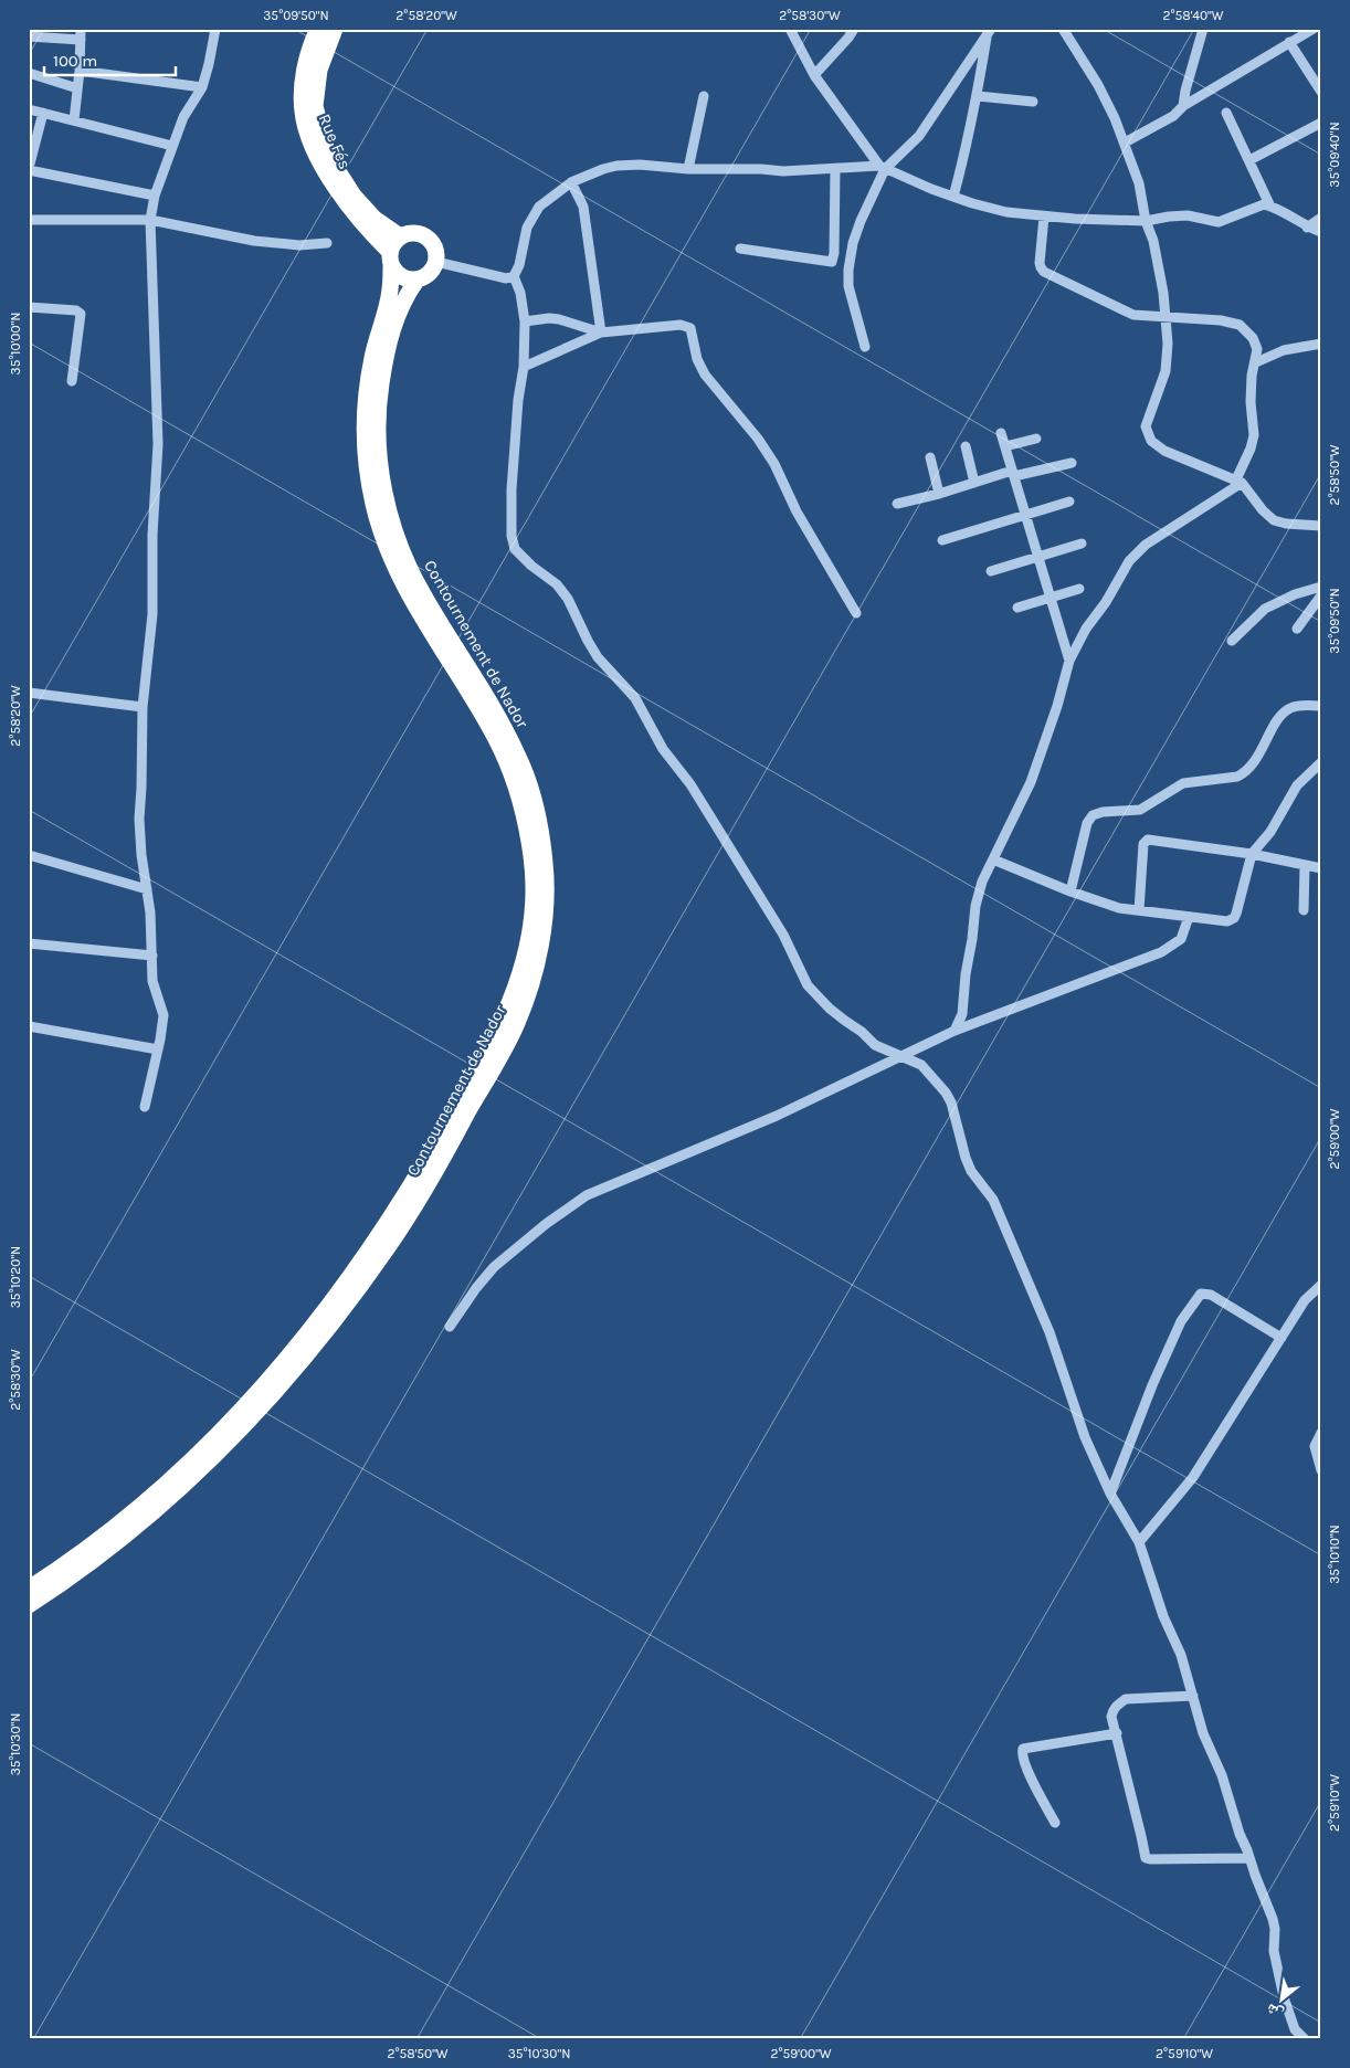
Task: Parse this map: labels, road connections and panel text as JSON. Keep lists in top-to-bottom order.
{
  "streets": {
    "highway": ["Rue Fés", "Contournement de Nador"]
  },
  "crossings": [
    ["Rue Fés", "Contournement de Nador"]
  ],
  "scale_bar": "100 m",
  "north": "bottom left",
  "coordinates": [
    "35°09'50\"N",
    "2°58'20\"W",
    "2°58'30\"W",
    "2°58'40\"W",
    "35°09'40\"N",
    "35°10'00\"N",
    "2°58'50\"W",
    "2°59'00\"W",
    "35°10'20\"N",
    "35°10'10\"N",
    "35°10'30\"N",
    "2°59'10\"W"
  ]
}
